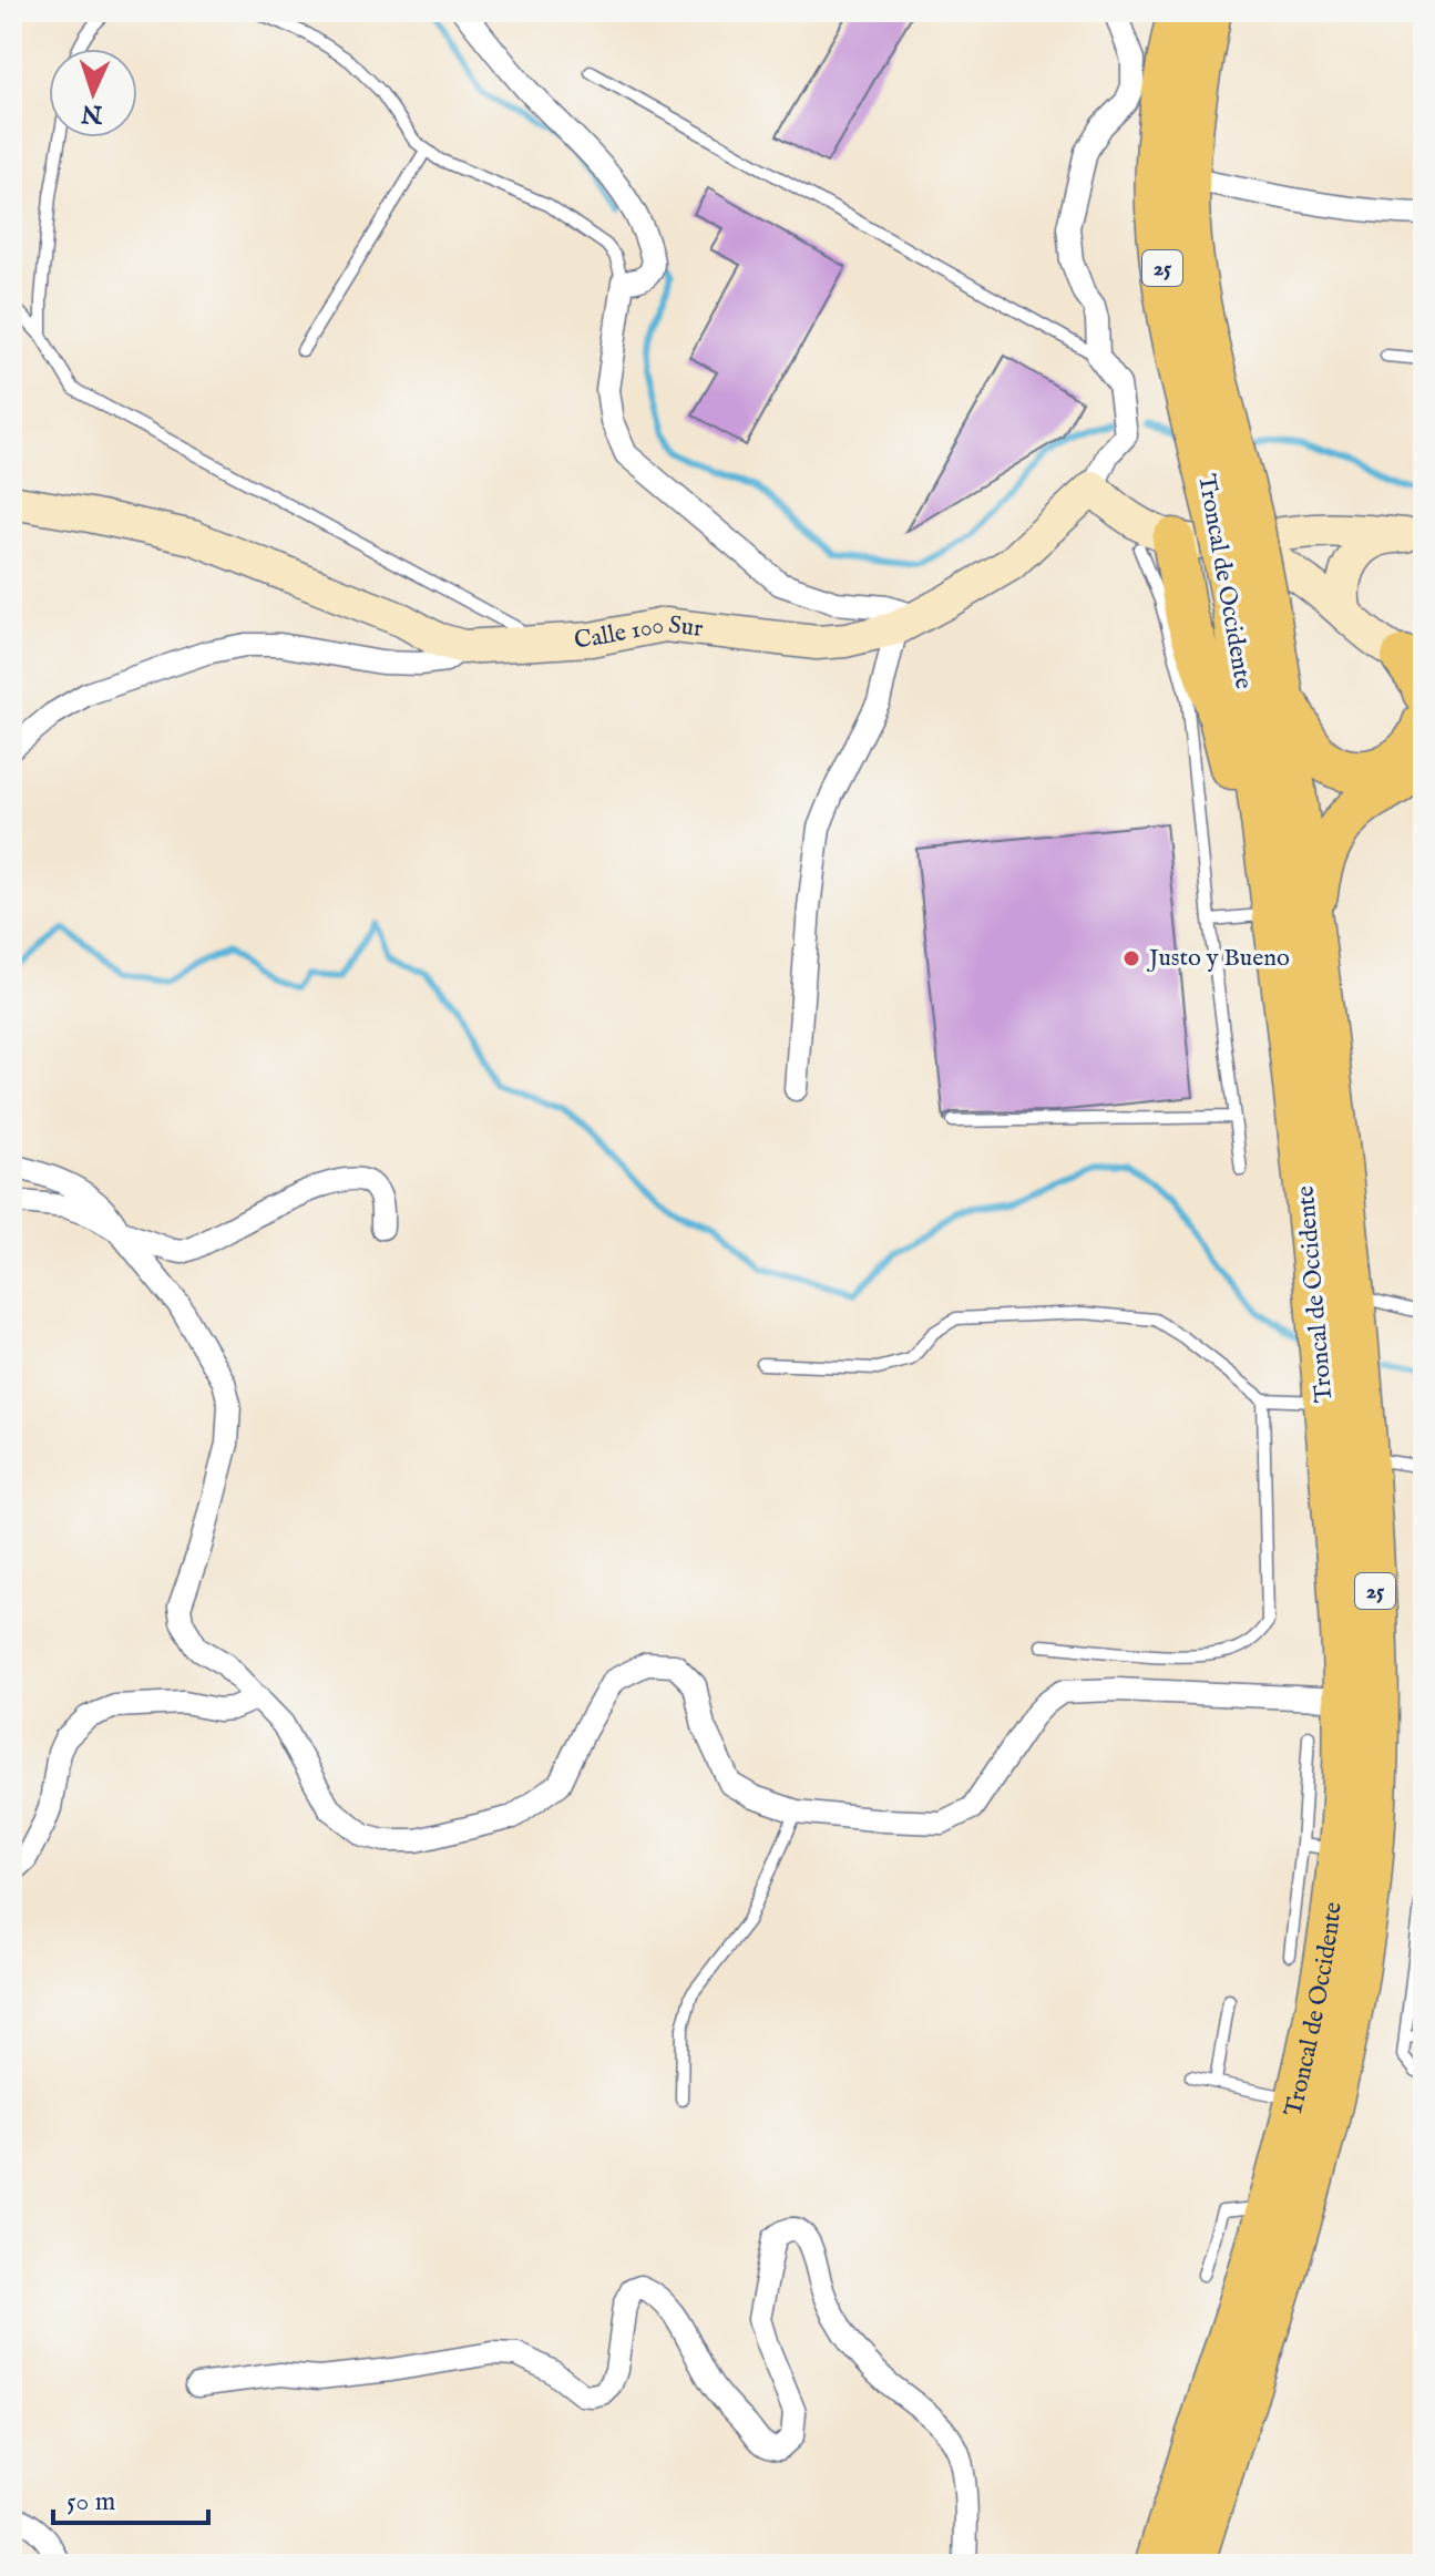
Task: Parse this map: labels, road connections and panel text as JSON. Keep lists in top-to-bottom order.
{
  "streets": {
    "highway": ["25", "Troncal de Occidente"],
    "street": ["Calle 100 Sur"]
  },
  "places": ["Justo y Bueno"],
  "scale_bar": "50 m",
  "north": "bottom"
}
